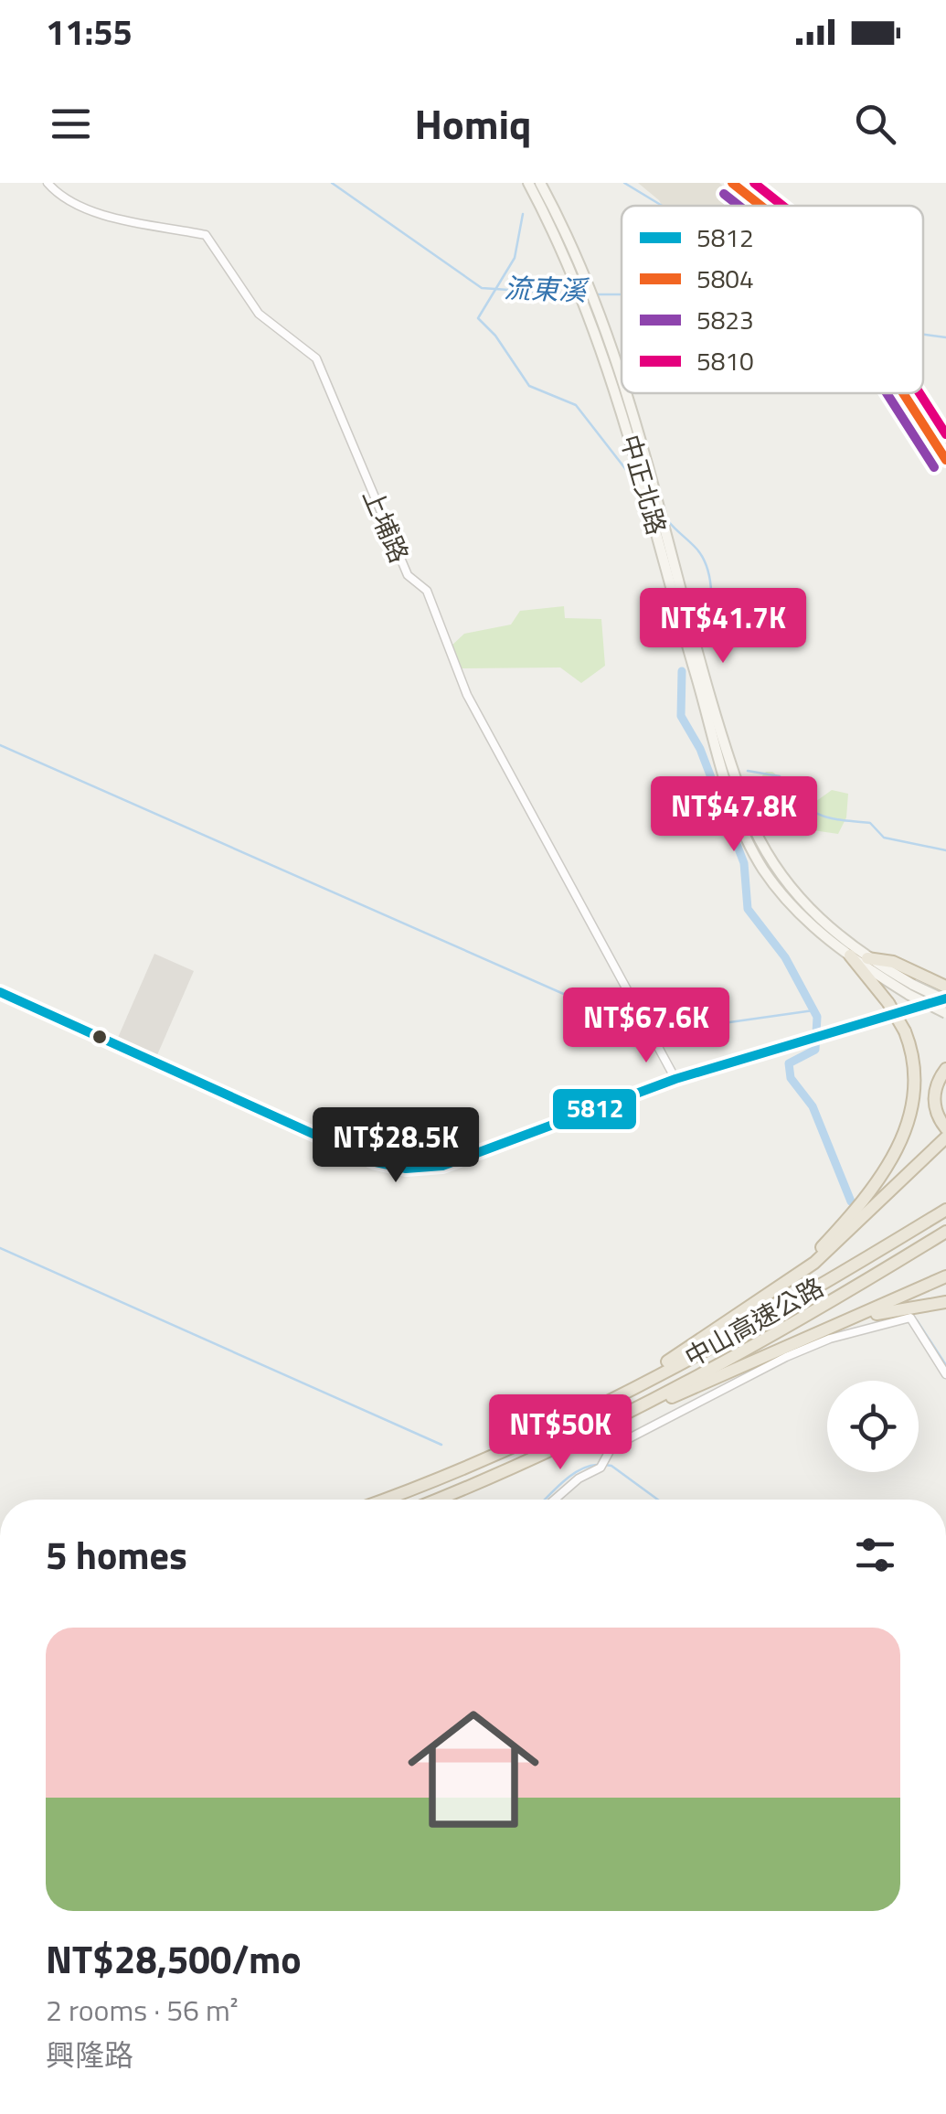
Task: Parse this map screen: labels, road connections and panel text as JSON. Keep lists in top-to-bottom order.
{
  "streets": {
    "highway": ["中山高速公路"],
    "main road": ["中正北路"],
    "street": ["上埔路"]
  },
  "water": ["流東溪"],
  "lines": [
    "transit line 5804",
    "transit line 5810",
    "transit line 5823",
    "transit line 5812"
  ],
  "legend": [
    "5812",
    "5804",
    "5823",
    "5810"
  ],
  "page": {
    "status": "11:55",
    "header": "Homiq",
    "price": [
      "NT$41.7K",
      "NT$47.8K",
      "NT$67.6K",
      "NT$28.5K",
      "NT$50K"
    ],
    "heading": "5 homes",
    "list": [
      {
        "name": "NT$28,500/mo",
        "note": "2 rooms · 56 m² · 興隆路"
      }
    ]
  }
}
